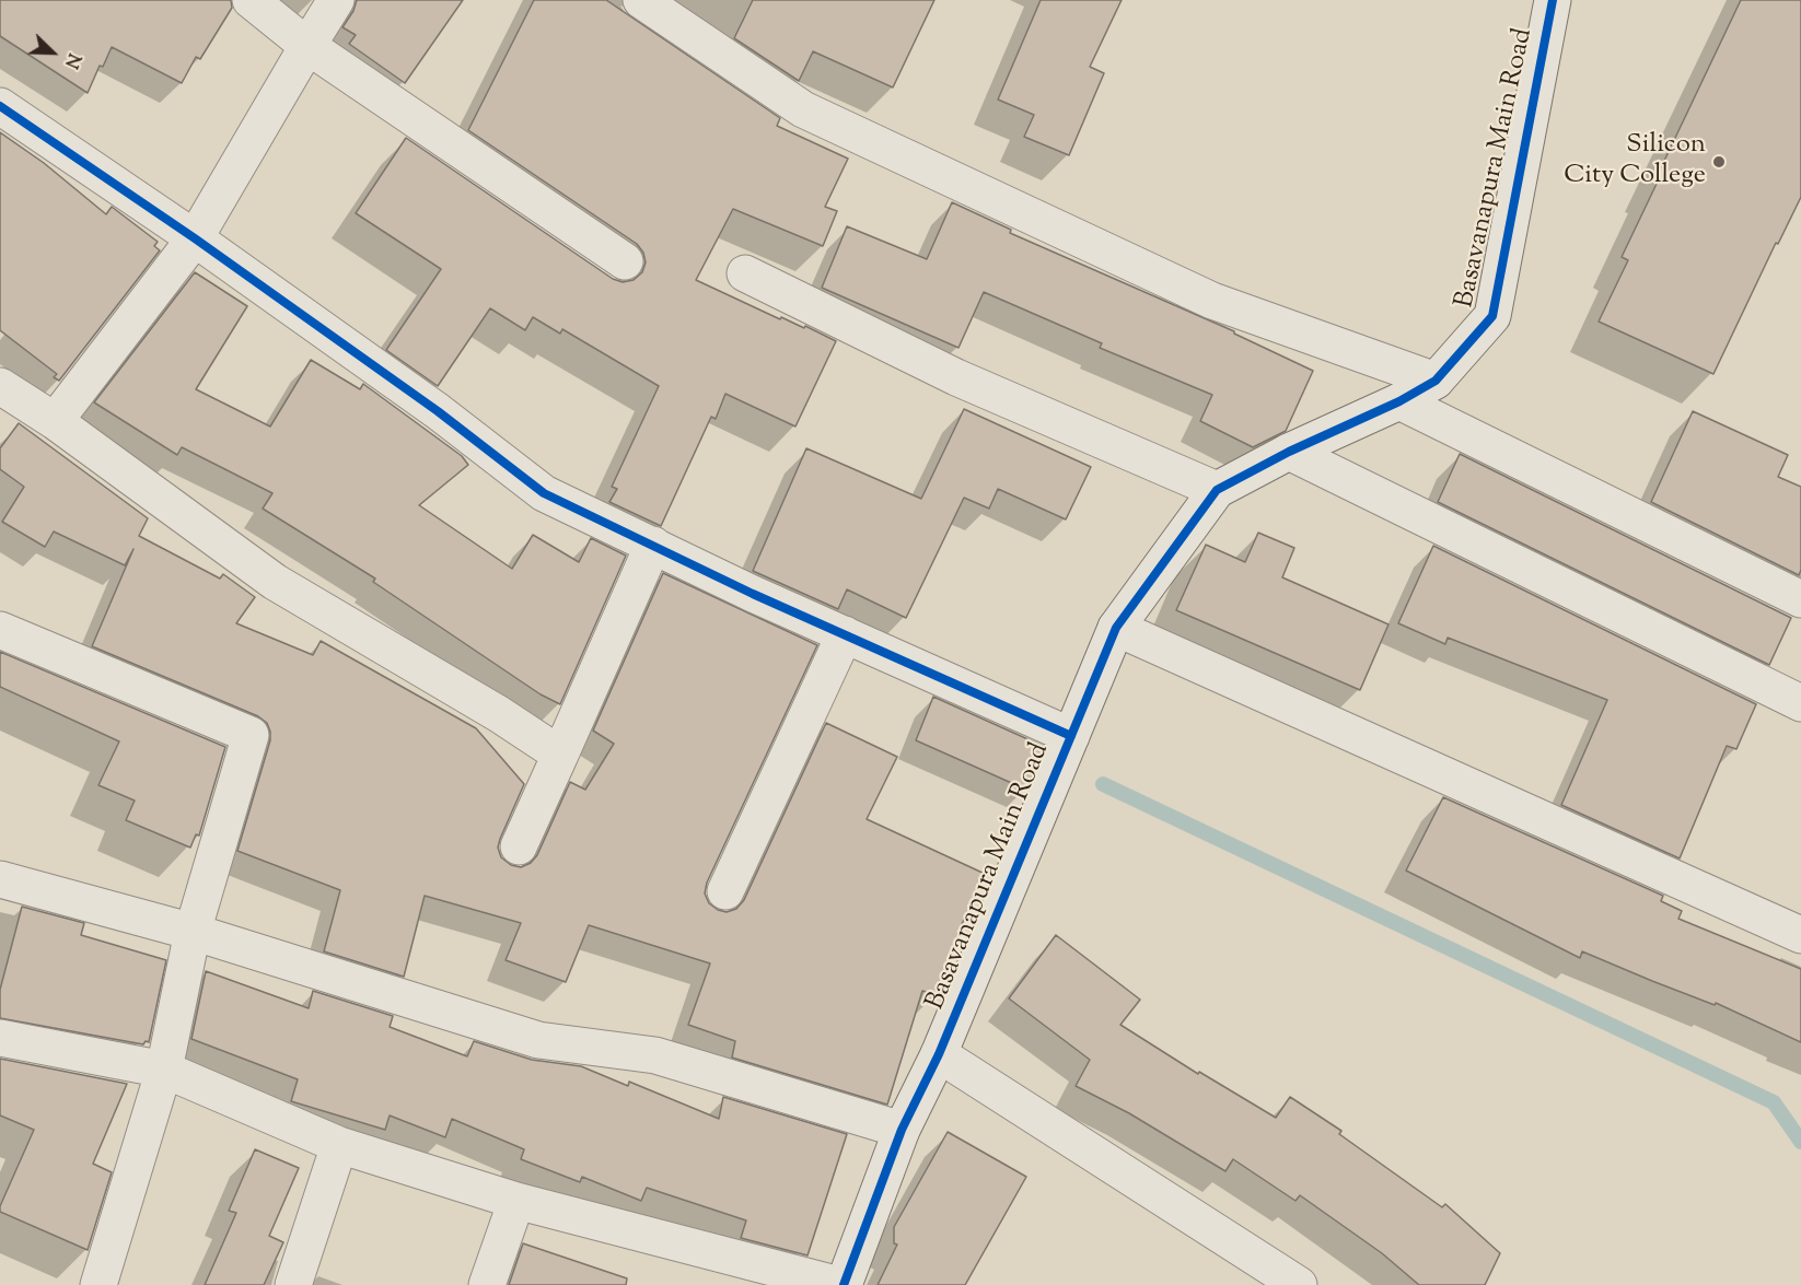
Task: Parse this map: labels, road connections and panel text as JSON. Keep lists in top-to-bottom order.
{
  "streets": {
    "street": ["Basavanapura Main Road"]
  },
  "places": ["Silicon City College"],
  "north": "bottom right"
}
